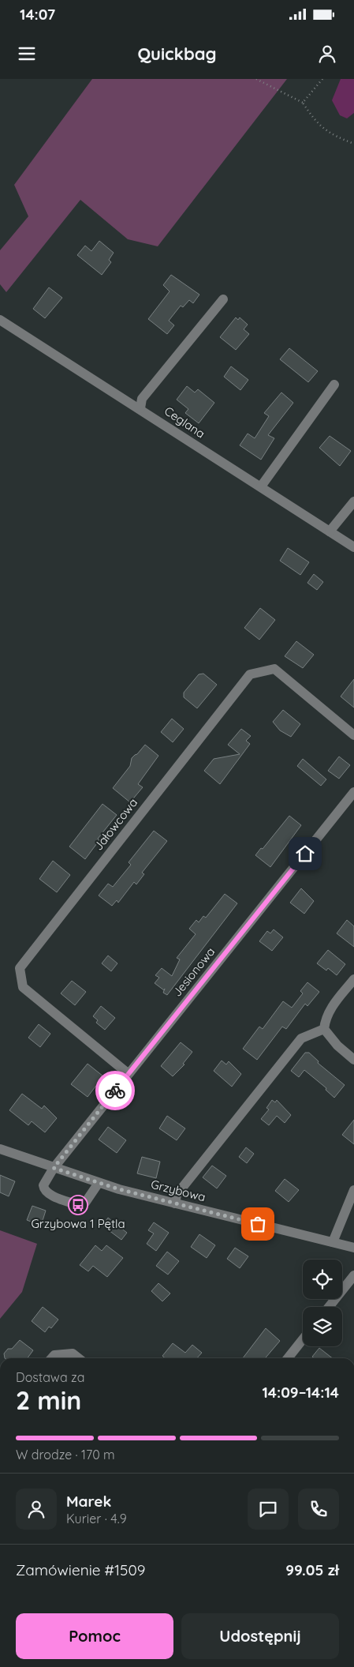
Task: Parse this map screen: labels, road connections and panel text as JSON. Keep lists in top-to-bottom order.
{
  "streets": {
    "street": [
      "Ceglana",
      "Jałowcowa",
      "Jesionowa",
      "Grzybowa"
    ]
  },
  "crossings": [
    ["Jałowcowa", "Jesionowa"],
    ["Jesionowa", "Grzybowa"]
  ],
  "places": {
    "bus stop": ["Grzybowa 1 Pętla"]
  },
  "page": {
    "status": "14:07",
    "header": "Quickbag",
    "heading": ["2 min", "Dostawa za", "14:09–14:14"],
    "panel": [
      "Marek",
      "Kurier · 4.9",
      "Zamówienie #1509",
      "99.05 zł"
    ],
    "bar": "W drodze · 170 m",
    "buttons": ["Pomoc", "Udostępnij"]
  }
}
